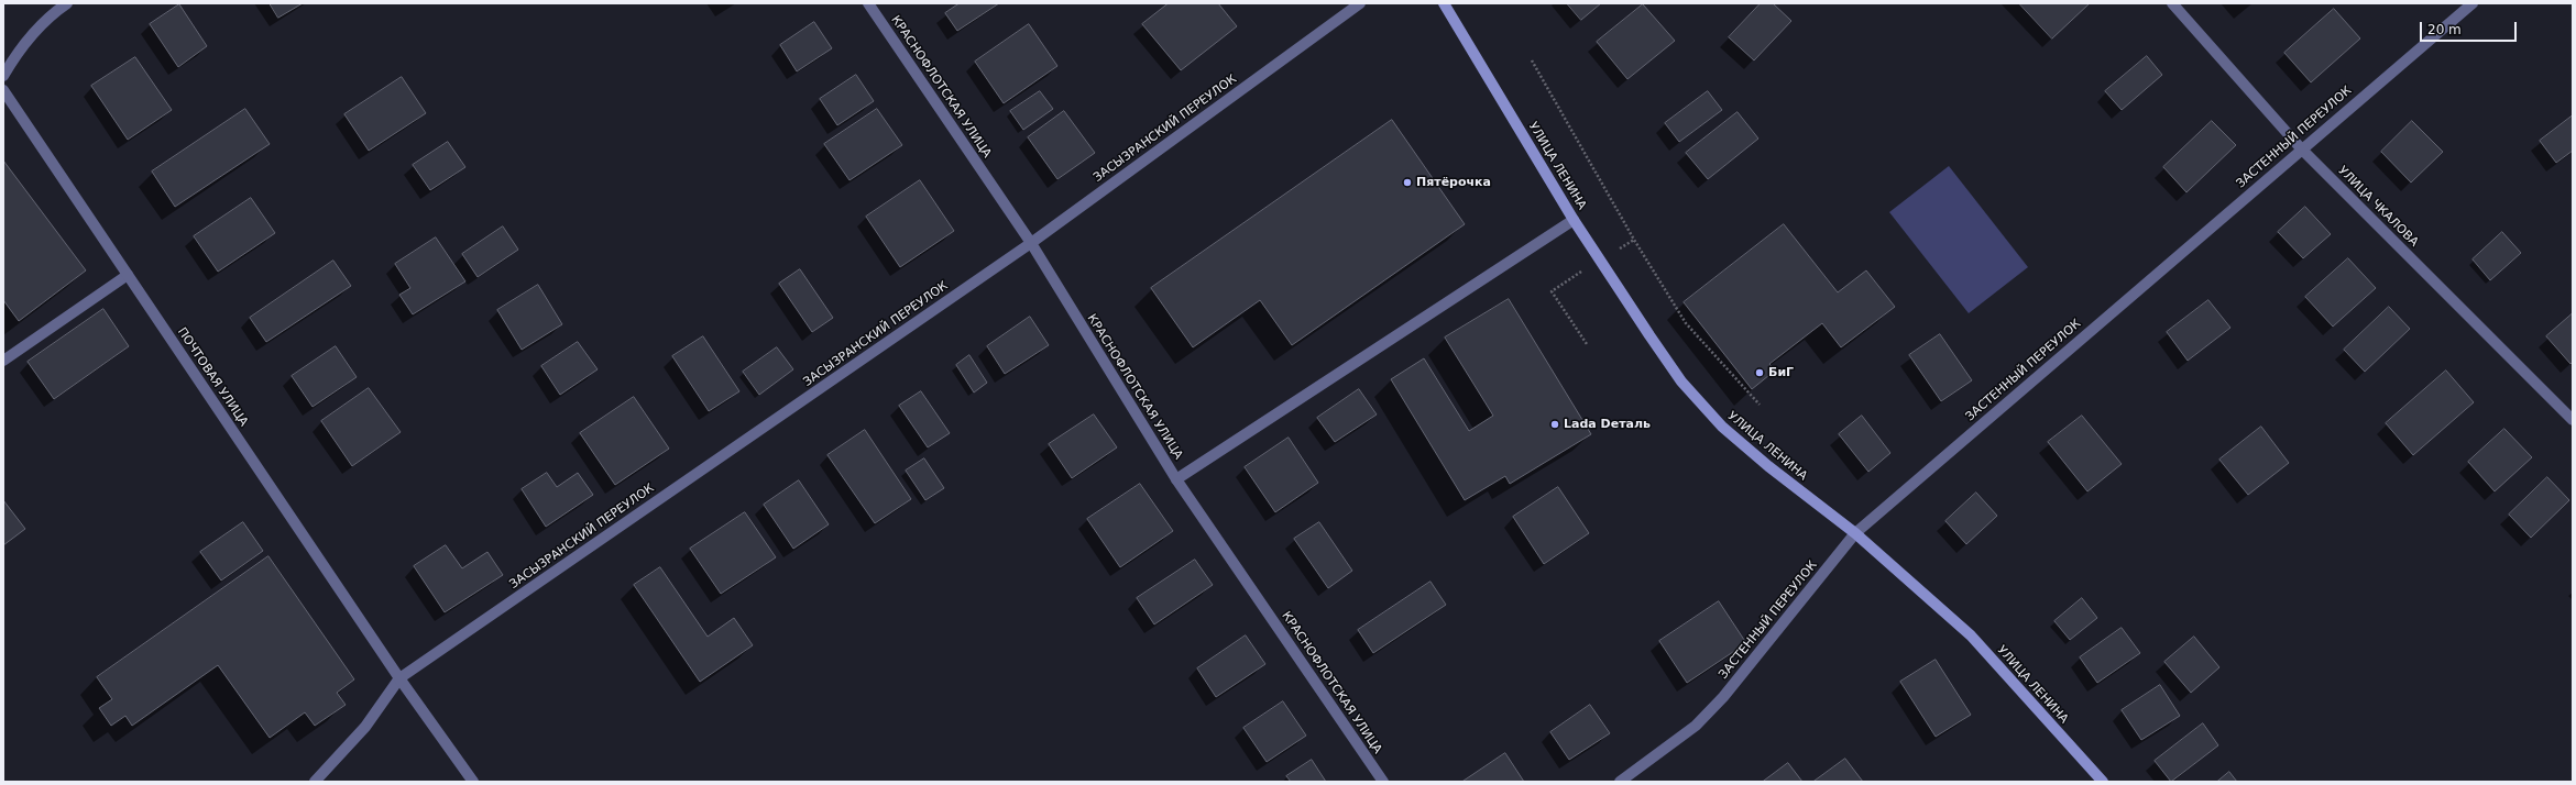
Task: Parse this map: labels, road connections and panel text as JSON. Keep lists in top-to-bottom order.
{
  "streets": {
    "main road": ["УЛИЦА ЛЕНИНА"],
    "street": [
      "КРАСНОФЛОТСКАЯ УЛИЦА",
      "ЗАСЫЗРАНСКИЙ ПЕРЕУЛОК",
      "ЗАСТЕННЫЙ ПЕРЕУЛОК",
      "УЛИЦА ЧКАЛОВА",
      "ПОЧТОВАЯ УЛИЦА"
    ]
  },
  "crossings": [
    ["КРАСНОФЛОТСКАЯ УЛИЦА", "ЗАСЫЗРАНСКИЙ ПЕРЕУЛОК"],
    ["ЗАСЫЗРАНСКИЙ ПЕРЕУЛОК", "ПОЧТОВАЯ УЛИЦА"],
    ["ЗАСТЕННЫЙ ПЕРЕУЛОК", "УЛИЦА ЛЕНИНА"],
    ["ЗАСТЕННЫЙ ПЕРЕУЛОК", "УЛИЦА ЧКАЛОВА"]
  ],
  "places": ["Пятёрочка", "БиГ", "Lada Dеталь"],
  "scale_bar": "20 m"
}
